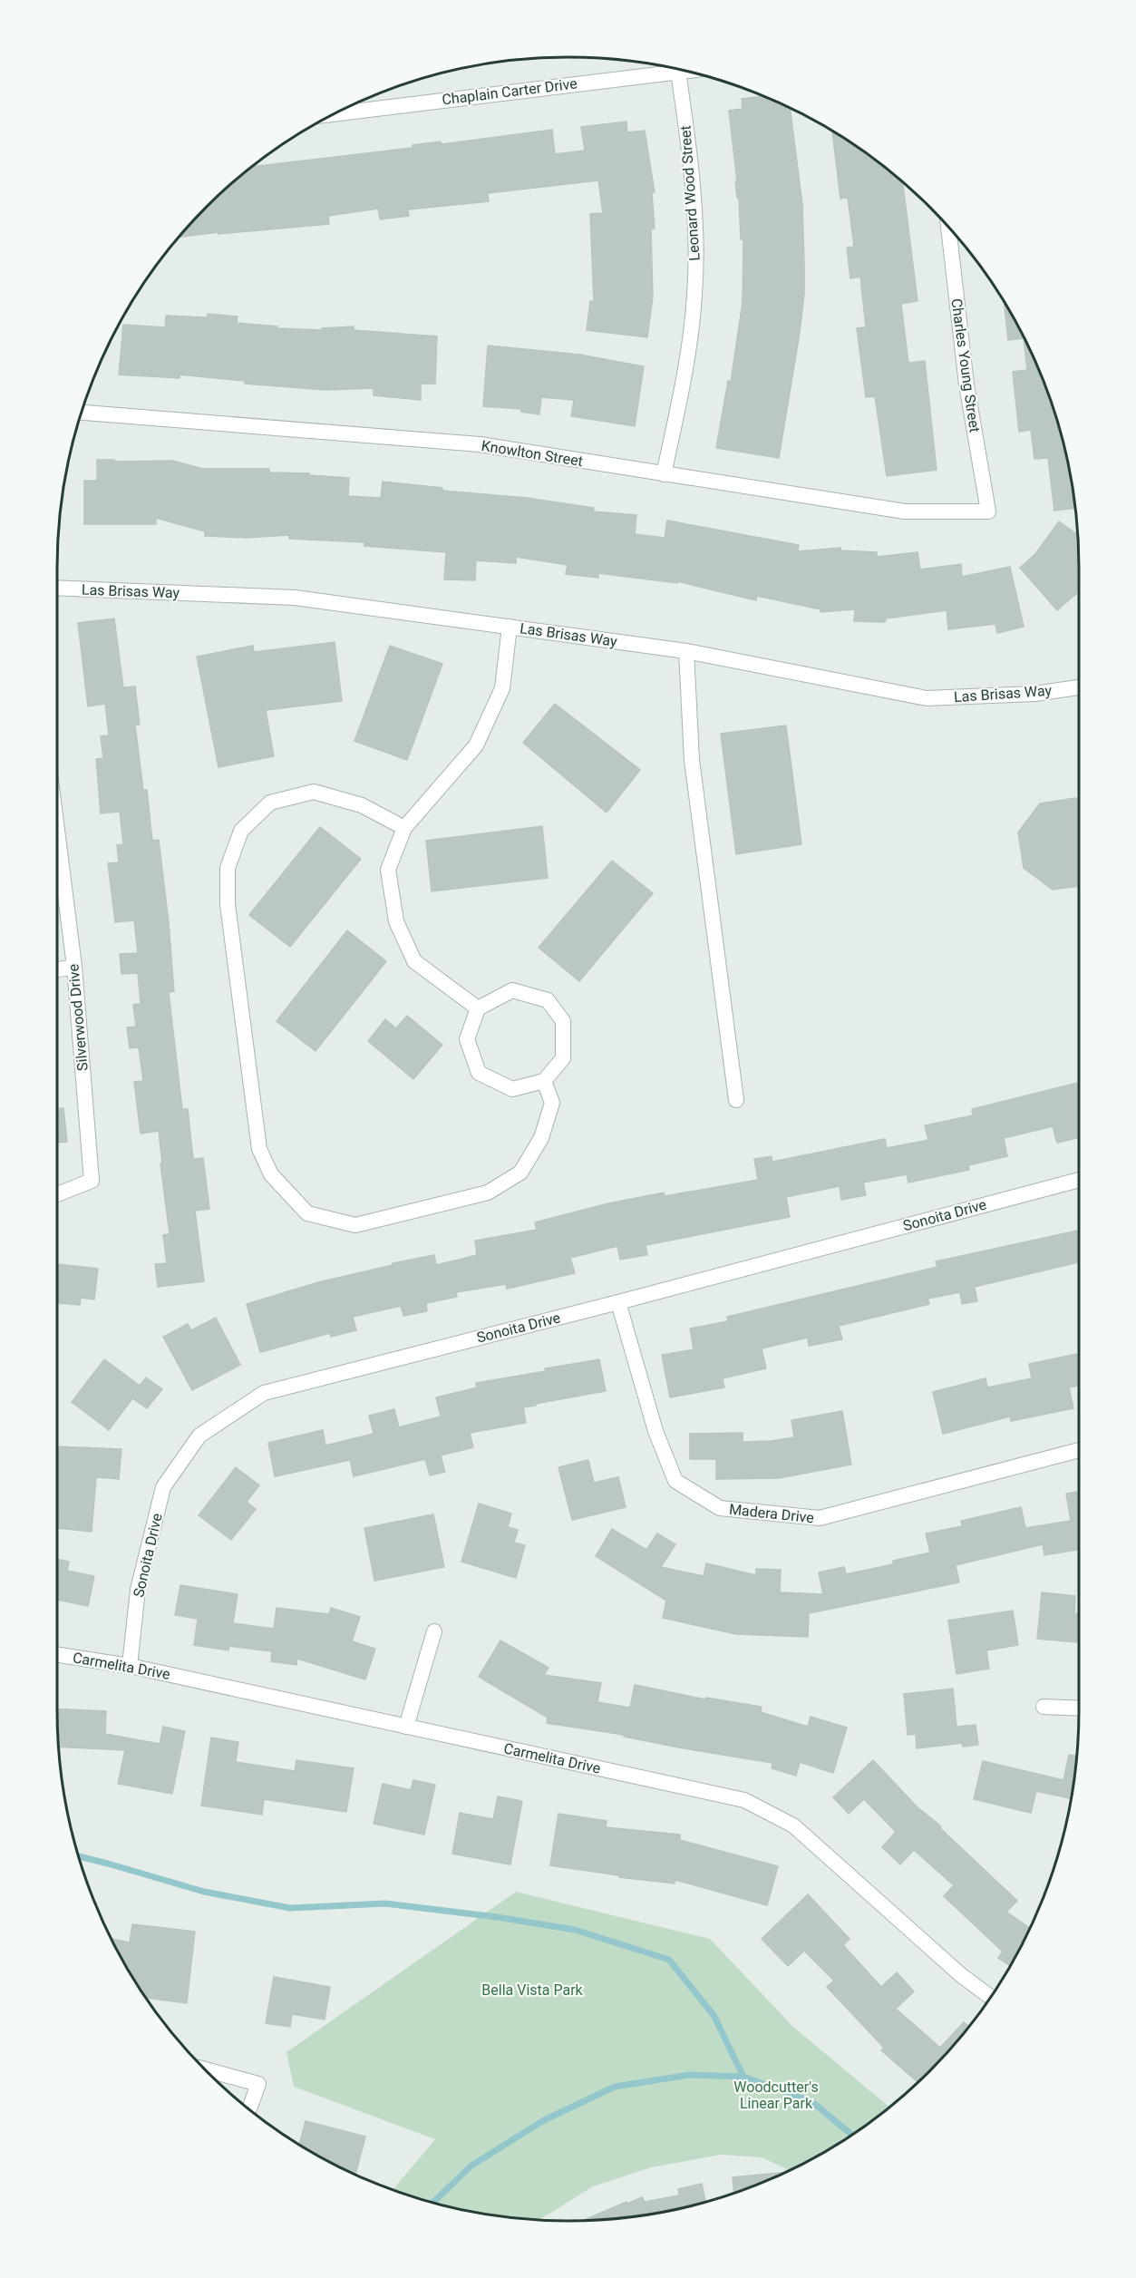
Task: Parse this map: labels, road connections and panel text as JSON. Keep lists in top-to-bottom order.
{
  "streets": {
    "street": [
      "Chaplain Carter Drive",
      "Leonard Wood Street",
      "Charles Young Street",
      "Knowlton Street",
      "Las Brisas Way",
      "Silverwood Drive",
      "Sonoita Drive",
      "Madera Drive",
      "Carmelita Drive"
    ]
  },
  "crossings": [
    ["Chaplain Carter Drive", "Leonard Wood Street"],
    ["Leonard Wood Street", "Knowlton Street"],
    ["Charles Young Street", "Knowlton Street"],
    ["Sonoita Drive", "Madera Drive"],
    ["Sonoita Drive", "Carmelita Drive"]
  ],
  "parks": ["Bella Vista Park", "Woodcutter's Linear Park"]
}
